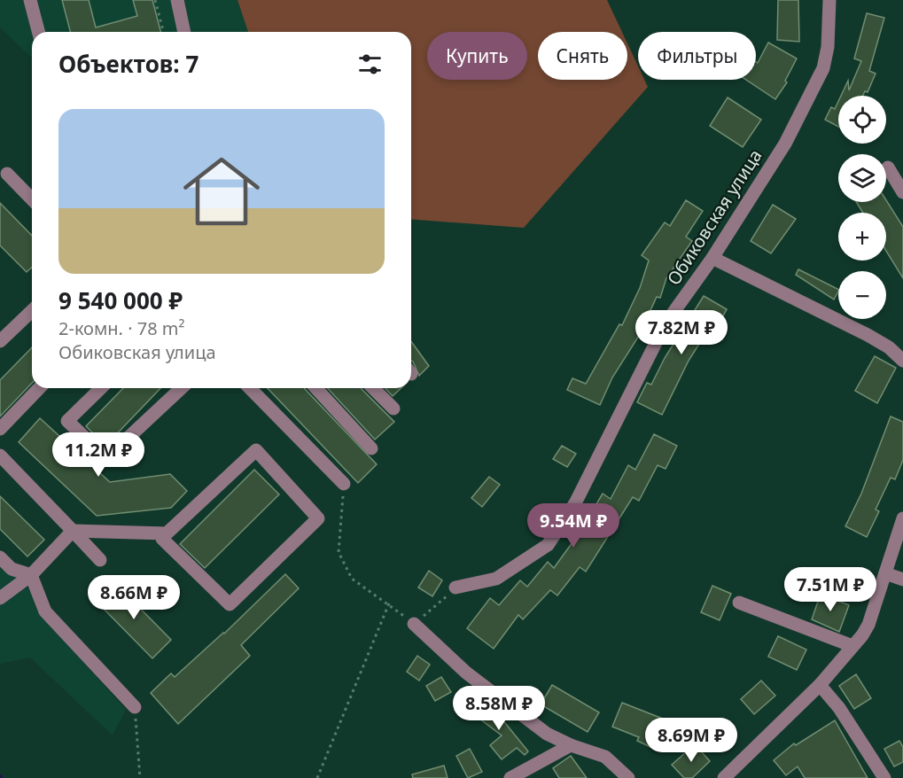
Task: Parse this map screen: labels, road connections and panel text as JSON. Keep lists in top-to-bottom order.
{
  "streets": {
    "street": ["Обиковская улица"]
  },
  "page": {
    "chip": ["Купить", "Снять", "Фильтры"],
    "heading": "Объектов: 7",
    "map_buttons": ["+", "−"],
    "list": [
      {
        "name": "9 540 000 ₽",
        "note": "2-комн. · 78 m² · Обиковская улица"
      }
    ],
    "price": [
      "7.82M ₽",
      "11.2M ₽",
      "9.54M ₽",
      "7.51M ₽",
      "8.66M ₽",
      "8.58M ₽",
      "8.69M ₽"
    ]
  }
}
